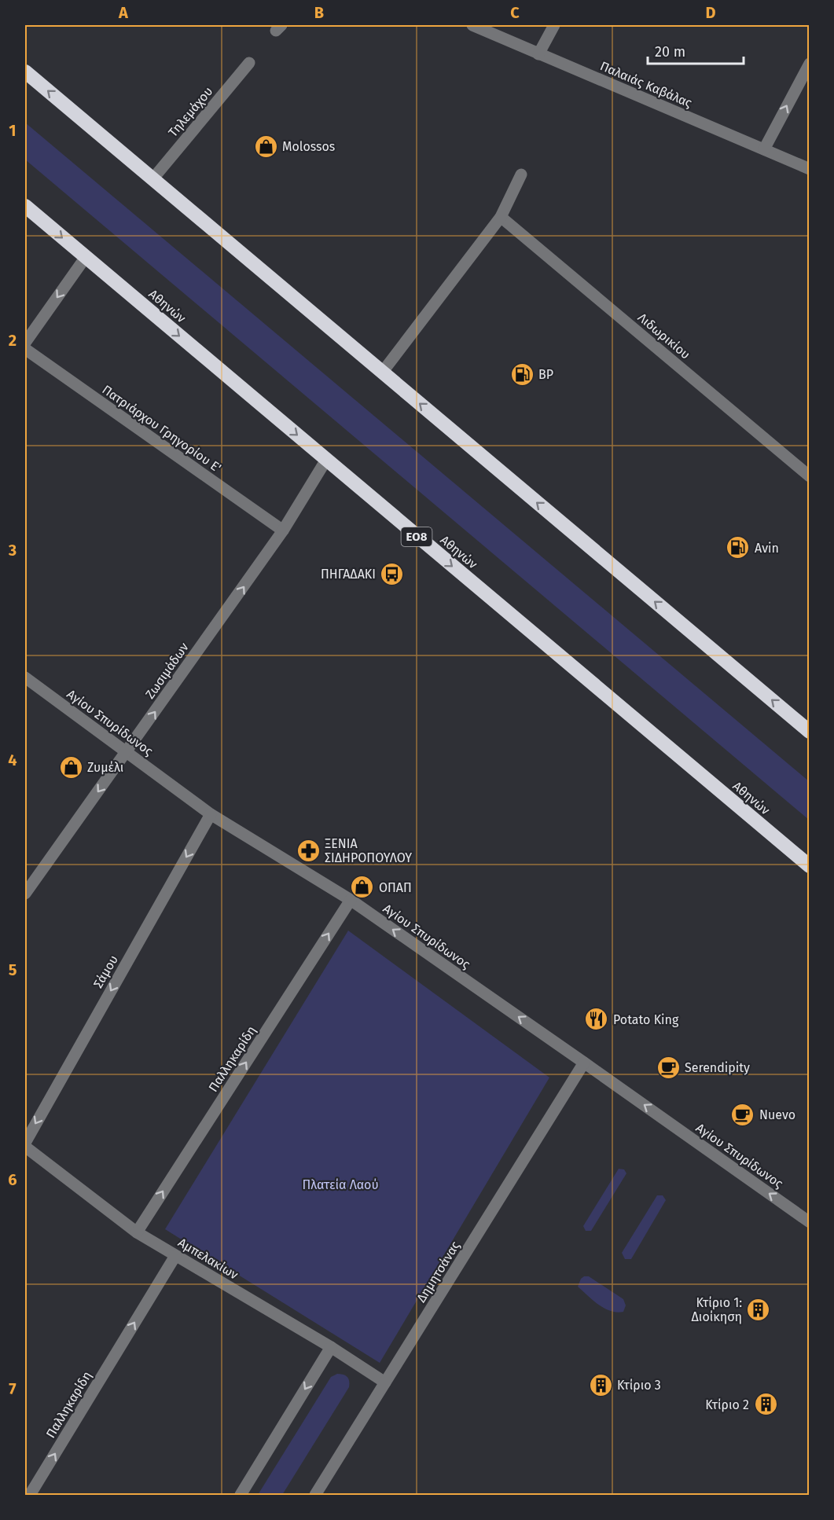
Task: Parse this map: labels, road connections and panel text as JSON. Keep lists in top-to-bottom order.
{
  "streets": {
    "highway": ["Αθηνών", "ΕΟ8"],
    "street": [
      "Παλαιάς Καβάλας",
      "Τηλεμάχου",
      "Λιδωρικίου",
      "Πατριάρχου Γρηγορίου Ε'",
      "Ζωσιμάδων",
      "Αγίου Σπυρίδωνος",
      "Σάμου",
      "Παλληκαρίδη",
      "Αμπελακίων",
      "Δημητσάνας"
    ]
  },
  "crossings": [
    ["Αθηνών", "Ζωσιμάδων"],
    ["Πατριάρχου Γρηγορίου Ε'", "Ζωσιμάδων"],
    ["Ζωσιμάδων", "Αγίου Σπυρίδωνος"],
    ["Αγίου Σπυρίδωνος", "Σάμου"],
    ["Αγίου Σπυρίδωνος", "Παλληκαρίδη"],
    ["Αγίου Σπυρίδωνος", "Δημητσάνας"],
    ["Παλληκαρίδη", "Αμπελακίων"],
    ["Αμπελακίων", "Δημητσάνας"]
  ],
  "one_way": ["Αγίου Σπυρίδωνος", "Σάμου", "Παλληκαρίδη"],
  "parks": ["Πλατεία Λαού"],
  "places": {
    "shop": ["Molossos", "Ζυμέλι", "ΟΠΑΠ"],
    "fuel station": ["BP", "Avin"],
    "bus stop": ["ΠΗΓΑΔΑΚΙ"],
    "pharmacy": ["ΞΕΝΙΑ ΣΙΔΗΡΟΠΟΥΛΟΥ"],
    "restaurant": ["Potato King"],
    "cafe": ["Serendipity", "Nuevo"],
    "building": ["Κτίριο 1: Διοίκηση", "Κτίριο 3", "Κτίριο 2"]
  },
  "scale_bar": "20 m",
  "grid": {
    "columns": [
      "A",
      "B",
      "C",
      "D"
    ],
    "rows": [
      "1",
      "2",
      "3",
      "4",
      "5",
      "6",
      "7"
    ]
  }
}
